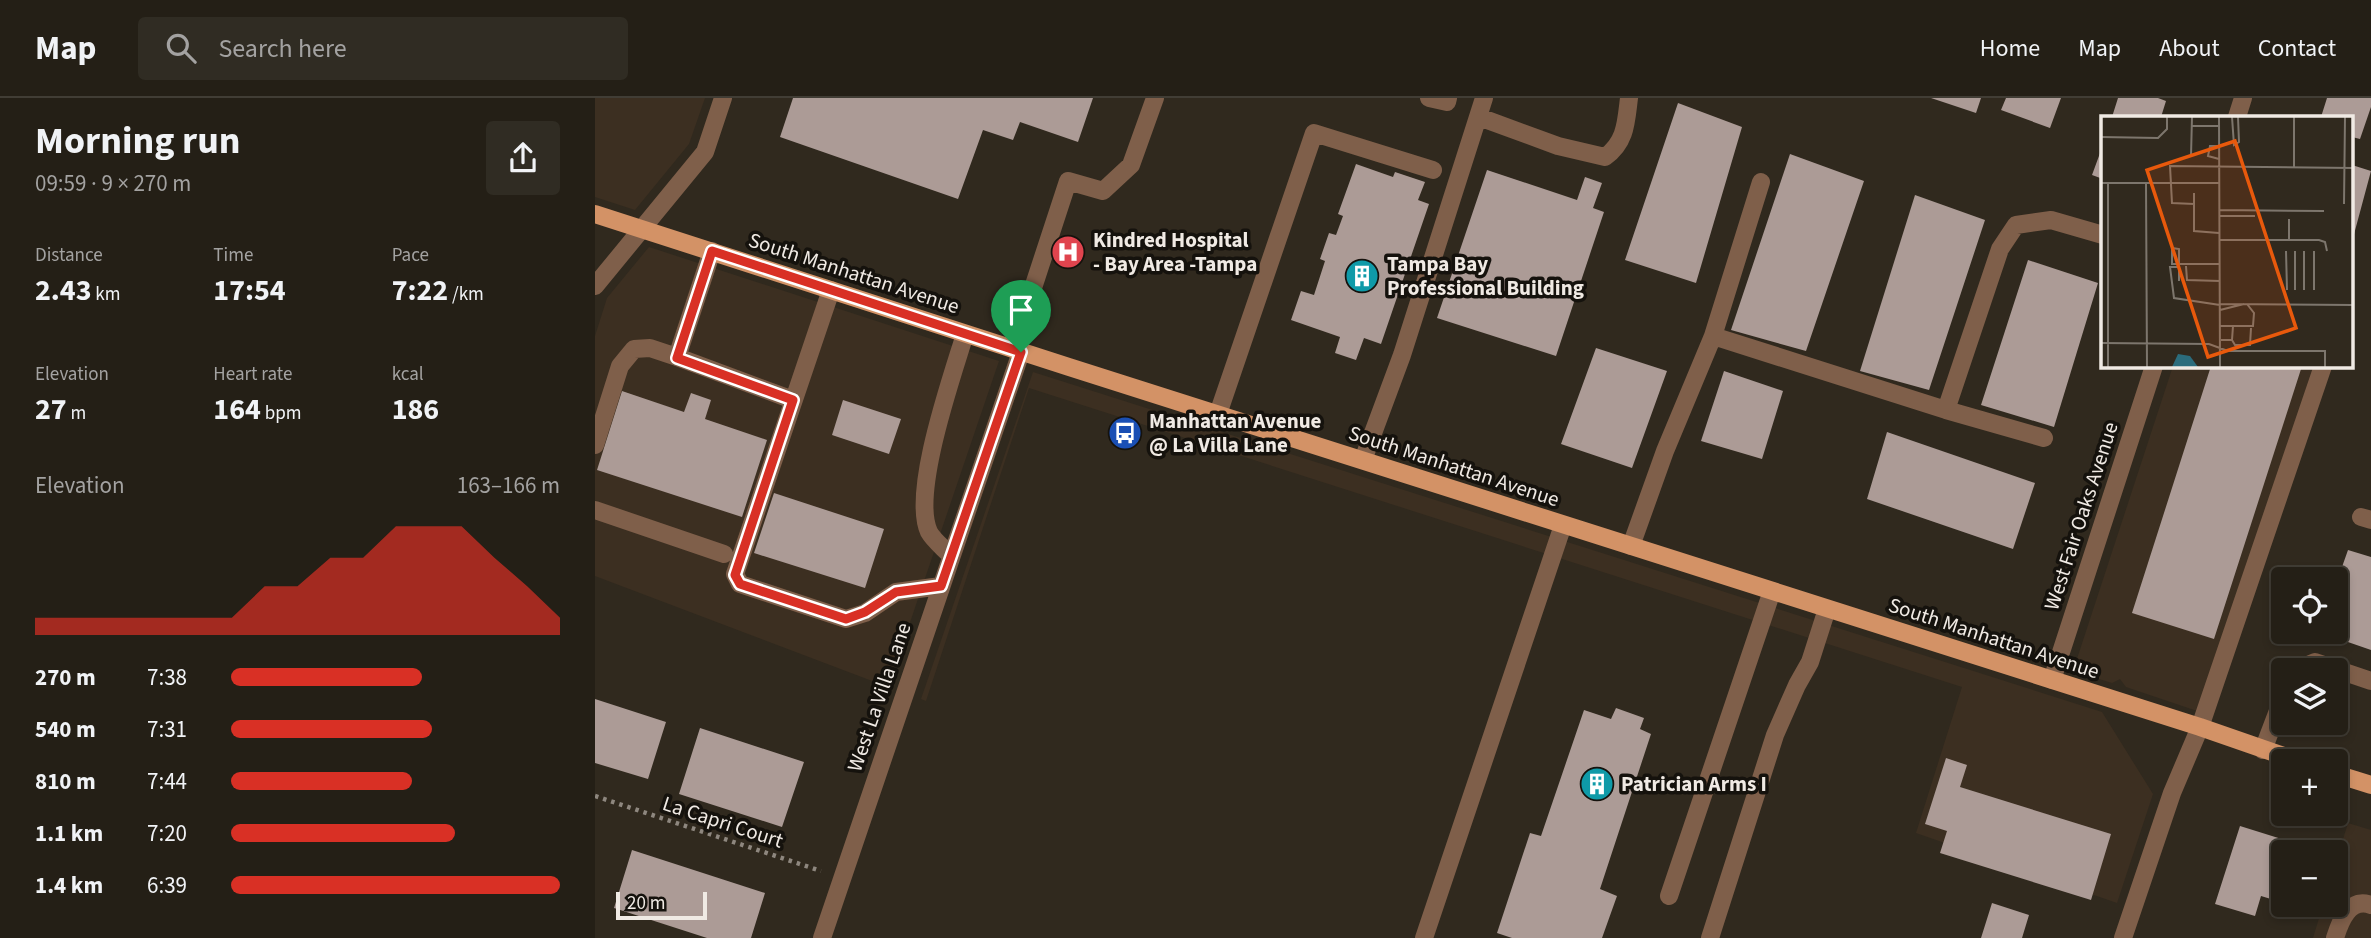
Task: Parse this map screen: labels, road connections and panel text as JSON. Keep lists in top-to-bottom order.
{
  "streets": {
    "main road": ["South Manhattan Avenue"],
    "street": ["West Fair Oaks Avenue", "West La Villa Lane"],
    "path": ["La Capri Court"]
  },
  "crossings": [
    ["South Manhattan Avenue", "West Fair Oaks Avenue"],
    ["South Manhattan Avenue", "West La Villa Lane"],
    ["West La Villa Lane", "La Capri Court"]
  ],
  "places": {
    "hospital": ["Kindred Hospital - Bay Area -Tampa"],
    "building": ["Tampa Bay Professional Building", "Patrician Arms I"],
    "bus stop": ["Manhattan Avenue @ La Villa Lane"]
  },
  "scale_bar": "20 m",
  "page": {
    "header": "Map",
    "search": "Search here",
    "nav": [
      "Home",
      "Map",
      "About",
      "Contact"
    ],
    "heading": ["Morning run", "09:59 · 9 × 270 m"],
    "stats": [
      ["Distance", "2.43 km"],
      ["Time", "17:54"],
      ["Pace", "7:22 /km"],
      ["Elevation", "27 m"],
      ["Heart rate", "164 bpm"],
      ["kcal", "186"]
    ],
    "chart": ["Elevation", "163–166 m"],
    "map_buttons": ["+", "−"],
    "list": [
      {
        "name": "270 m",
        "note": "7:38"
      },
      {
        "name": "540 m",
        "note": "7:31"
      },
      {
        "name": "810 m",
        "note": "7:44"
      },
      {
        "name": "1.1 km",
        "note": "7:20"
      },
      {
        "name": "1.4 km",
        "note": "6:39"
      }
    ],
    "scale": "20 m"
  }
}
